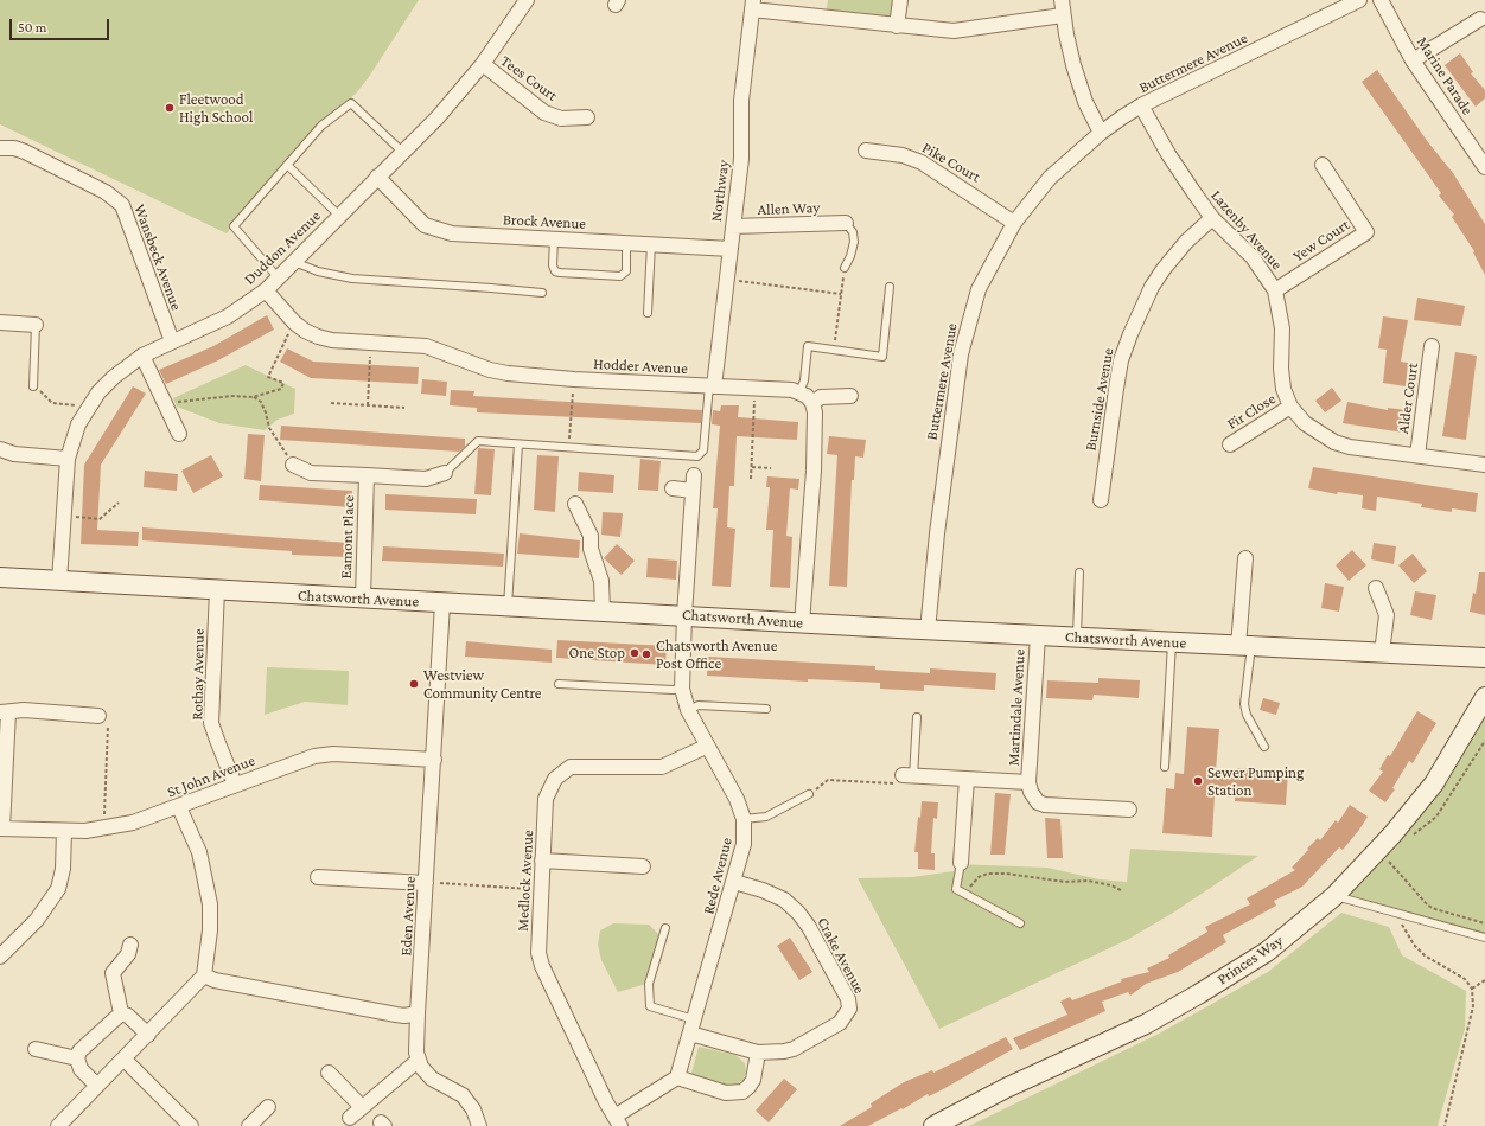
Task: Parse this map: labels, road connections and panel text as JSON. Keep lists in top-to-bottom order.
{
  "streets": {
    "street": [
      "Buttermere Avenue",
      "Marine Parade",
      "Tees Court",
      "Pike Court",
      "Northway",
      "Allen Way",
      "Brock Avenue",
      "Lazenby Avenue",
      "Yew Court",
      "Duddon Avenue",
      "Wansbeck Avenue",
      "Hodder Avenue",
      "Alder Court",
      "Burnside Avenue",
      "Fir Close",
      "Eamont Place",
      "Chatsworth Avenue",
      "Rothay Avenue",
      "Martindale Avenue",
      "St John Avenue",
      "Rede Avenue",
      "Medlock Avenue",
      "Eden Avenue",
      "Crake Avenue",
      "Princes Way"
    ]
  },
  "crossings": [
    ["Buttermere Avenue", "Pike Court"],
    ["Buttermere Avenue", "Lazenby Avenue"],
    ["Buttermere Avenue", "Chatsworth Avenue"],
    ["Tees Court", "Duddon Avenue"],
    ["Northway", "Allen Way"],
    ["Northway", "Brock Avenue"],
    ["Northway", "Hodder Avenue"],
    ["Northway", "Eamont Place"],
    ["Brock Avenue", "Duddon Avenue"],
    ["Lazenby Avenue", "Yew Court"],
    ["Lazenby Avenue", "Alder Court"],
    ["Lazenby Avenue", "Burnside Avenue"],
    ["Lazenby Avenue", "Fir Close"],
    ["Duddon Avenue", "Wansbeck Avenue"],
    ["Duddon Avenue", "Hodder Avenue"],
    ["Duddon Avenue", "Chatsworth Avenue"],
    ["Hodder Avenue", "Eamont Place"],
    ["Eamont Place", "Chatsworth Avenue"],
    ["Chatsworth Avenue", "Rothay Avenue"],
    ["Chatsworth Avenue", "Martindale Avenue"],
    ["Chatsworth Avenue", "Rede Avenue"],
    ["Chatsworth Avenue", "Eden Avenue"],
    ["Rothay Avenue", "St John Avenue"],
    ["St John Avenue", "Eden Avenue"],
    ["Rede Avenue", "Medlock Avenue"],
    ["Rede Avenue", "Crake Avenue"]
  ],
  "places": [
    "Fleetwood High School",
    "One Stop",
    "Chatsworth Avenue Post Office",
    "Westview Community Centre",
    "Sewer Pumping Station"
  ],
  "scale_bar": "50 m"
}
